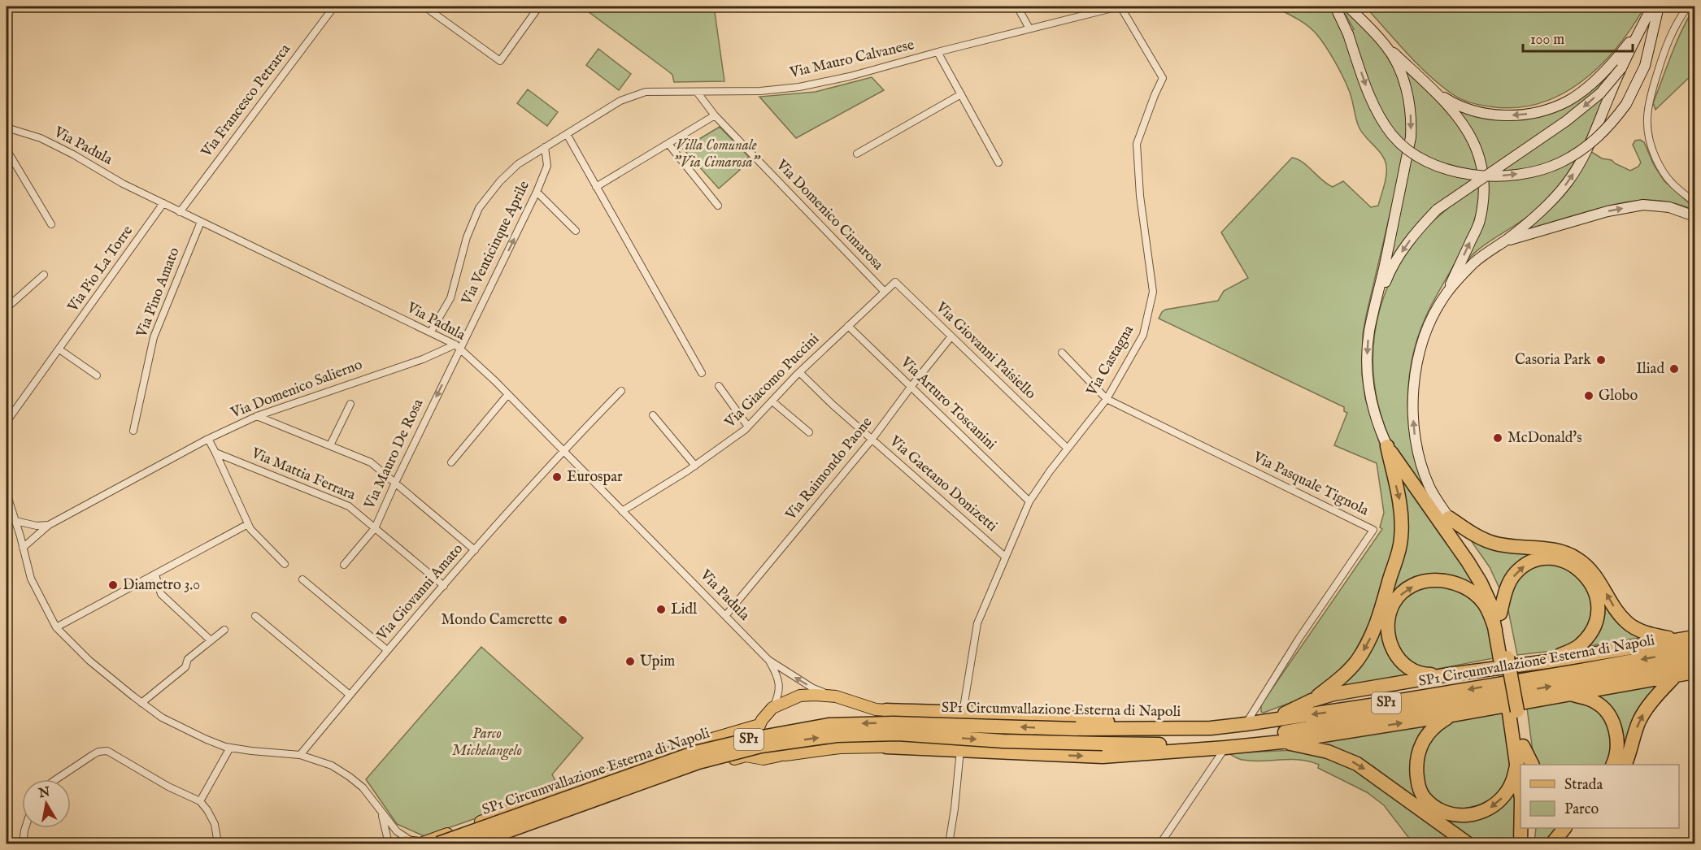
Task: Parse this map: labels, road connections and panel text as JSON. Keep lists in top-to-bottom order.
{
  "streets": {
    "highway": ["SP1 Circumvallazione Esterna di Napoli", "SP1"],
    "street": [
      "Via Mauro Calvanese",
      "Via Francesco Petrarca",
      "Via Padula",
      "Via Domenico Cimarosa",
      "Via Venticinque Aprile",
      "Via Pio La Torre",
      "Via Pino Amato",
      "Via Giovanni Paisiello",
      "Via Castagna",
      "Via Giacomo Puccini",
      "Via Domenico Salierno",
      "Via Arturo Toscanini",
      "Via Mauro De Rosa",
      "Via Raimondo Paone",
      "Via Mattia Ferrara",
      "Via Gaetano Donizetti",
      "Via Pasquale Tignola",
      "Via Giovanni Amato"
    ]
  },
  "crossings": [
    ["Via Mauro Calvanese", "Via Padula"],
    ["Via Mauro Calvanese", "Via Domenico Cimarosa"],
    ["Via Mauro Calvanese", "Via Venticinque Aprile"],
    ["Via Mauro Calvanese", "Via Castagna"],
    ["Via Francesco Petrarca", "Via Padula"],
    ["Via Padula", "Via Venticinque Aprile"],
    ["Via Padula", "Via Pio La Torre"],
    ["Via Padula", "Via Pino Amato"],
    ["Via Padula", "Via Giacomo Puccini"],
    ["Via Padula", "Via Domenico Salierno"],
    ["Via Padula", "Via Mauro De Rosa"],
    ["Via Padula", "Via Raimondo Paone"],
    ["Via Padula", "Via Giovanni Amato"],
    ["Via Domenico Cimarosa", "Via Giovanni Paisiello"],
    ["Via Domenico Cimarosa", "Via Giacomo Puccini"],
    ["Via Venticinque Aprile", "Via Domenico Salierno"],
    ["Via Venticinque Aprile", "Via Mauro De Rosa"],
    ["Via Giovanni Paisiello", "Via Castagna"],
    ["Via Giovanni Paisiello", "Via Giacomo Puccini"],
    ["Via Giovanni Paisiello", "Via Raimondo Paone"],
    ["Via Castagna", "Via Arturo Toscanini"],
    ["Via Castagna", "Via Gaetano Donizetti"],
    ["Via Castagna", "Via Pasquale Tignola"],
    ["Via Giacomo Puccini", "Via Arturo Toscanini"],
    ["Via Giacomo Puccini", "Via Gaetano Donizetti"],
    ["Via Domenico Salierno", "Via Mauro De Rosa"],
    ["Via Arturo Toscanini", "Via Raimondo Paone"],
    ["Via Mauro De Rosa", "Via Mattia Ferrara"],
    ["Via Raimondo Paone", "Via Gaetano Donizetti"],
    ["Via Mattia Ferrara", "Via Giovanni Amato"],
    ["Via Pasquale Tignola", "SP1 Circumvallazione Esterna di Napoli"],
    ["SP1 Circumvallazione Esterna di Napoli", "SP1"]
  ],
  "one_way": ["Via Venticinque Aprile"],
  "parks": ["Villa Comunale \"Via Cimarosa\"", "Parco Michelangelo"],
  "places": [
    "Casoria Park",
    "Iliad",
    "Globo",
    "McDonald's",
    "Eurospar",
    "Diametro 3.0",
    "Lidl",
    "Mondo Camerette",
    "Upim"
  ],
  "legend": ["Strada", "Parco"],
  "scale_bar": "100 m",
  "north": "top"
}
